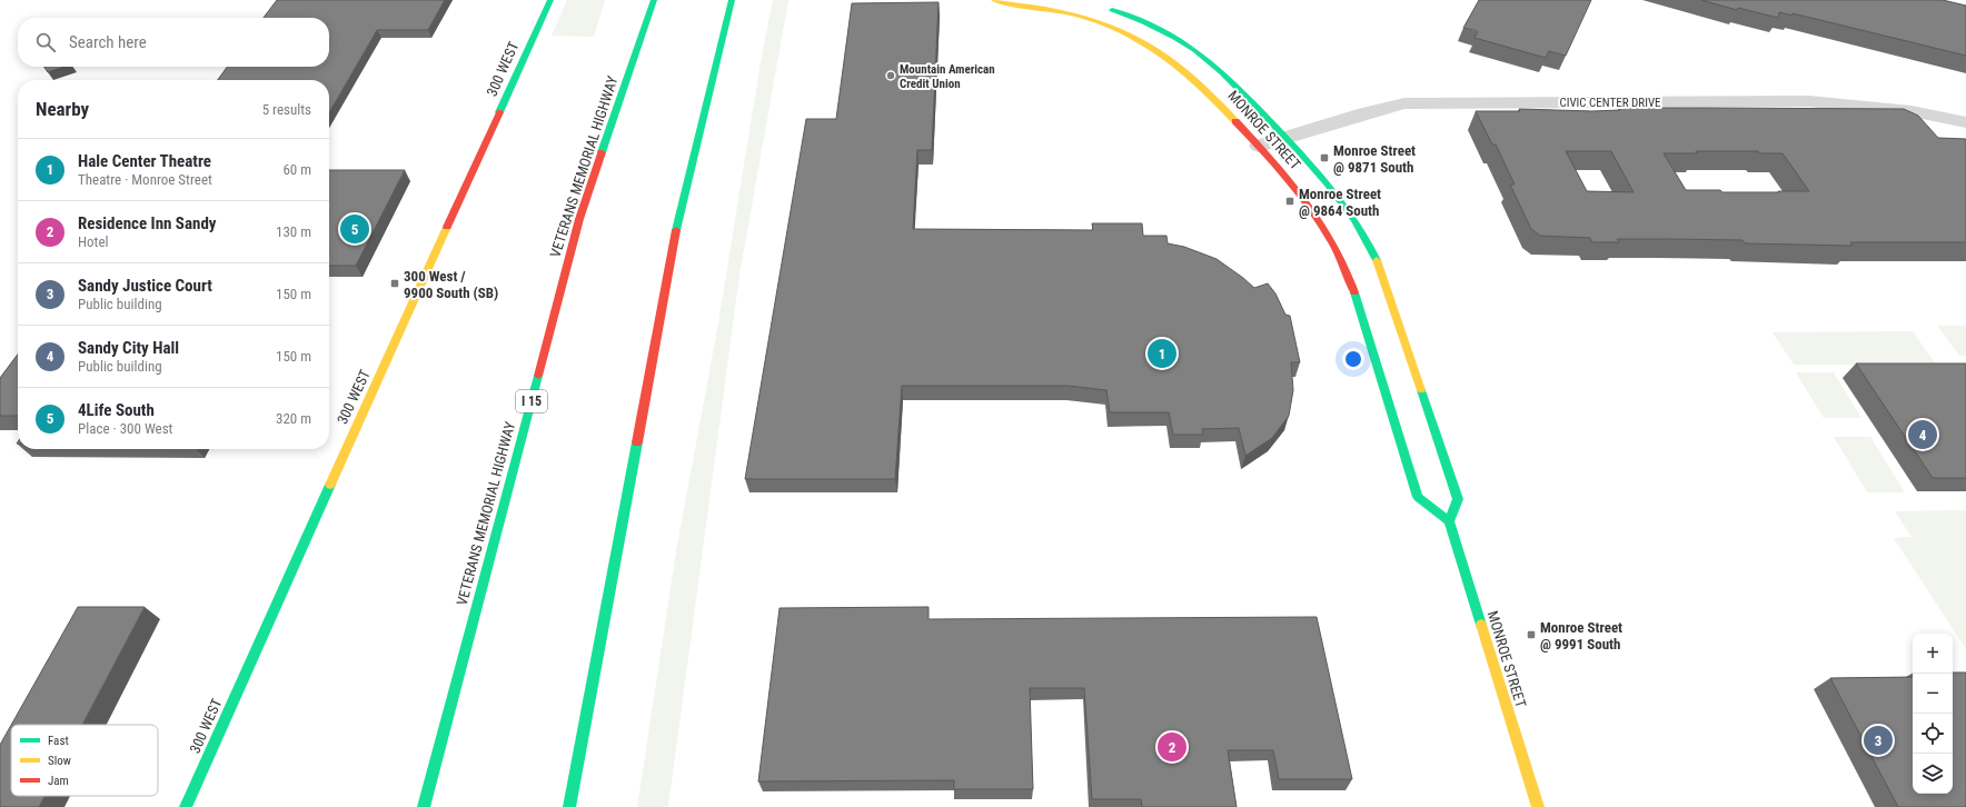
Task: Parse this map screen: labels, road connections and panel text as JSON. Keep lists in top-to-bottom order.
{
  "streets": {
    "main road": [
      "300 WEST",
      "MONROE STREET",
      "VETERANS MEMORIAL HIGHWAY",
      "I 15"
    ],
    "street": ["CIVIC CENTER DRIVE"]
  },
  "crossings": [
    ["CIVIC CENTER DRIVE", "MONROE STREET"]
  ],
  "places": {
    "other": ["Mountain American Credit Union"],
    "transit": [
      "Monroe Street @ 9871 South",
      "Monroe Street @ 9864 South",
      "300 West / 9900 South (SB)",
      "Monroe Street @ 9991 South"
    ]
  },
  "legend": ["Fast", "Slow", "Jam"],
  "page": {
    "search": "Search here",
    "heading": ["Nearby", "5 results"],
    "list": [
      {
        "mark": "1",
        "name": "Hale Center Theatre",
        "note": "Theatre · Monroe Street",
        "value": "60 m"
      },
      {
        "mark": "2",
        "name": "Residence Inn Sandy",
        "note": "Hotel",
        "value": "130 m"
      },
      {
        "mark": "3",
        "name": "Sandy Justice Court",
        "note": "Public building",
        "value": "150 m"
      },
      {
        "mark": "4",
        "name": "Sandy City Hall",
        "note": "Public building",
        "value": "150 m"
      },
      {
        "mark": "5",
        "name": "4Life South",
        "note": "Place · 300 West",
        "value": "320 m"
      }
    ],
    "pins": [
      "5",
      "1",
      "4",
      "3",
      "2"
    ],
    "map_buttons": ["+", "−"]
  }
}
